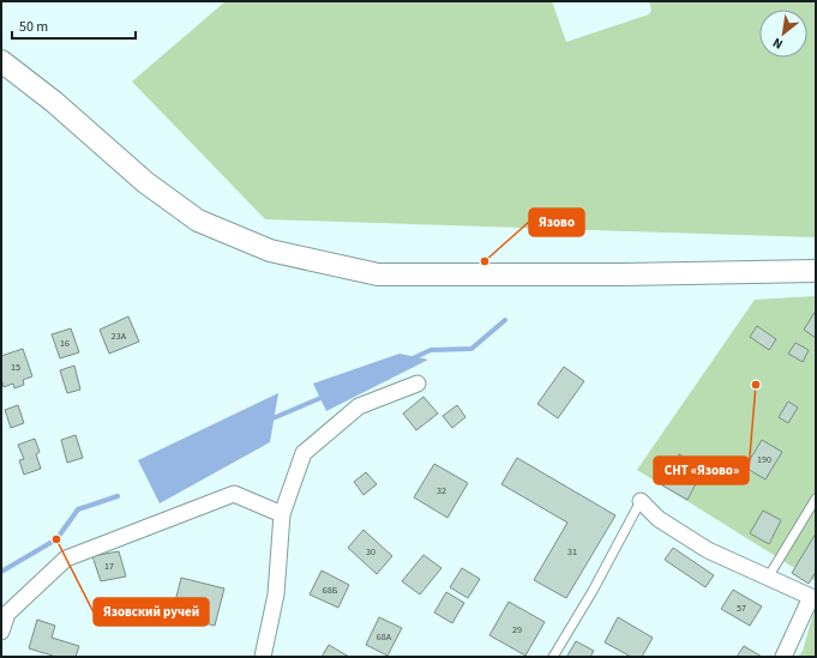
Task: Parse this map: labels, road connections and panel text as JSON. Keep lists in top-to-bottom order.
{
  "places": ["Язово", "СНТ «Язово»", "Язовский ручей"],
  "house_numbers": [
    "23А",
    "16",
    "15",
    "190",
    "32",
    "30",
    "31",
    "17",
    "68Б",
    "57",
    "29",
    "68А"
  ],
  "scale_bar": "50 m",
  "north": "bottom left"
}
